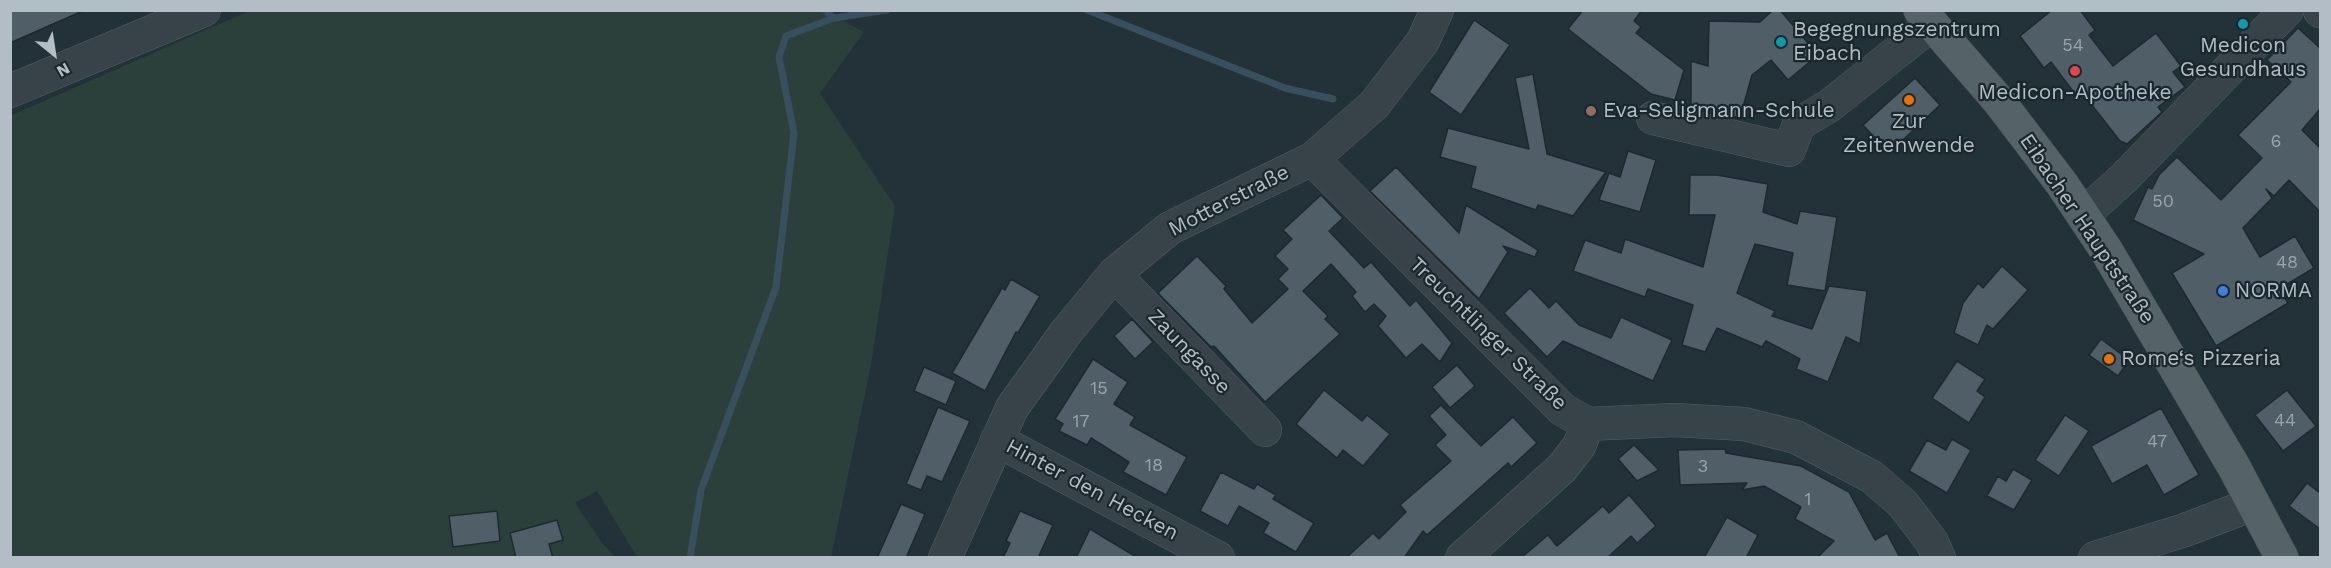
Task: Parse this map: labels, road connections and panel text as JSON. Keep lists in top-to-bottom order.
{
  "streets": {
    "main road": ["Eibacher Hauptstraße"],
    "street": [
      "Motterstraße",
      "Treuchtlinger Straße",
      "Zaungasse",
      "Hinter den Hecken"
    ]
  },
  "crossings": [
    ["Motterstraße", "Treuchtlinger Straße"],
    ["Motterstraße", "Zaungasse"],
    ["Motterstraße", "Hinter den Hecken"]
  ],
  "places": [
    "Medicon Gesundhaus",
    "Begegnungszentrum Eibach",
    "Medicon-Apotheke",
    "Zur Zeitenwende",
    "Eva-Seligmann-Schule",
    "NORMA",
    "Rome‘s Pizzeria"
  ],
  "house_numbers": [
    "54",
    "6",
    "50",
    "48",
    "15",
    "44",
    "17",
    "47",
    "18",
    "3",
    "1"
  ],
  "north": "bottom right"
}
